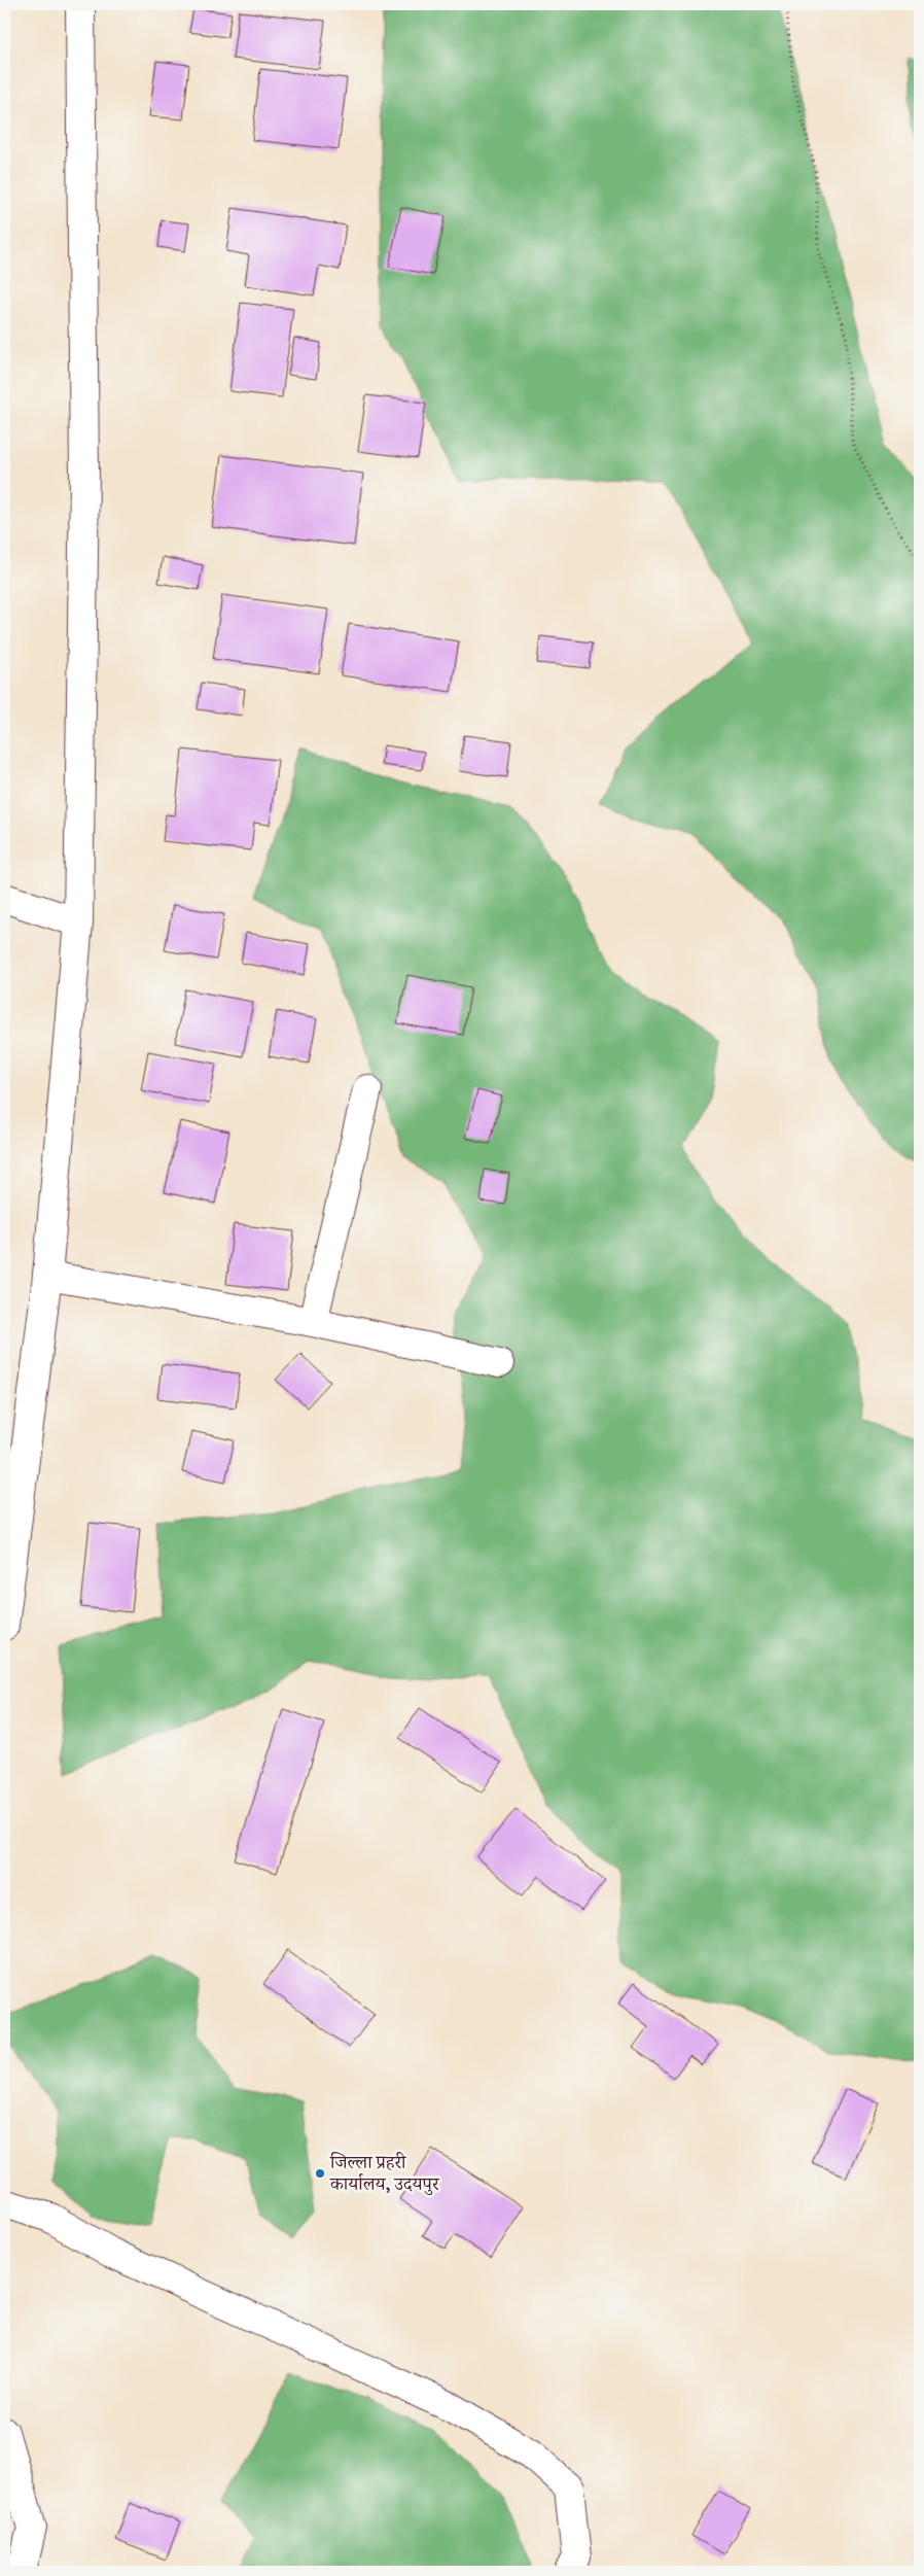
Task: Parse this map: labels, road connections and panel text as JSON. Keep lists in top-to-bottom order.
{
  "places": ["जिल्ला प्रहरी कार्यालय, उदयपुर"]
}
